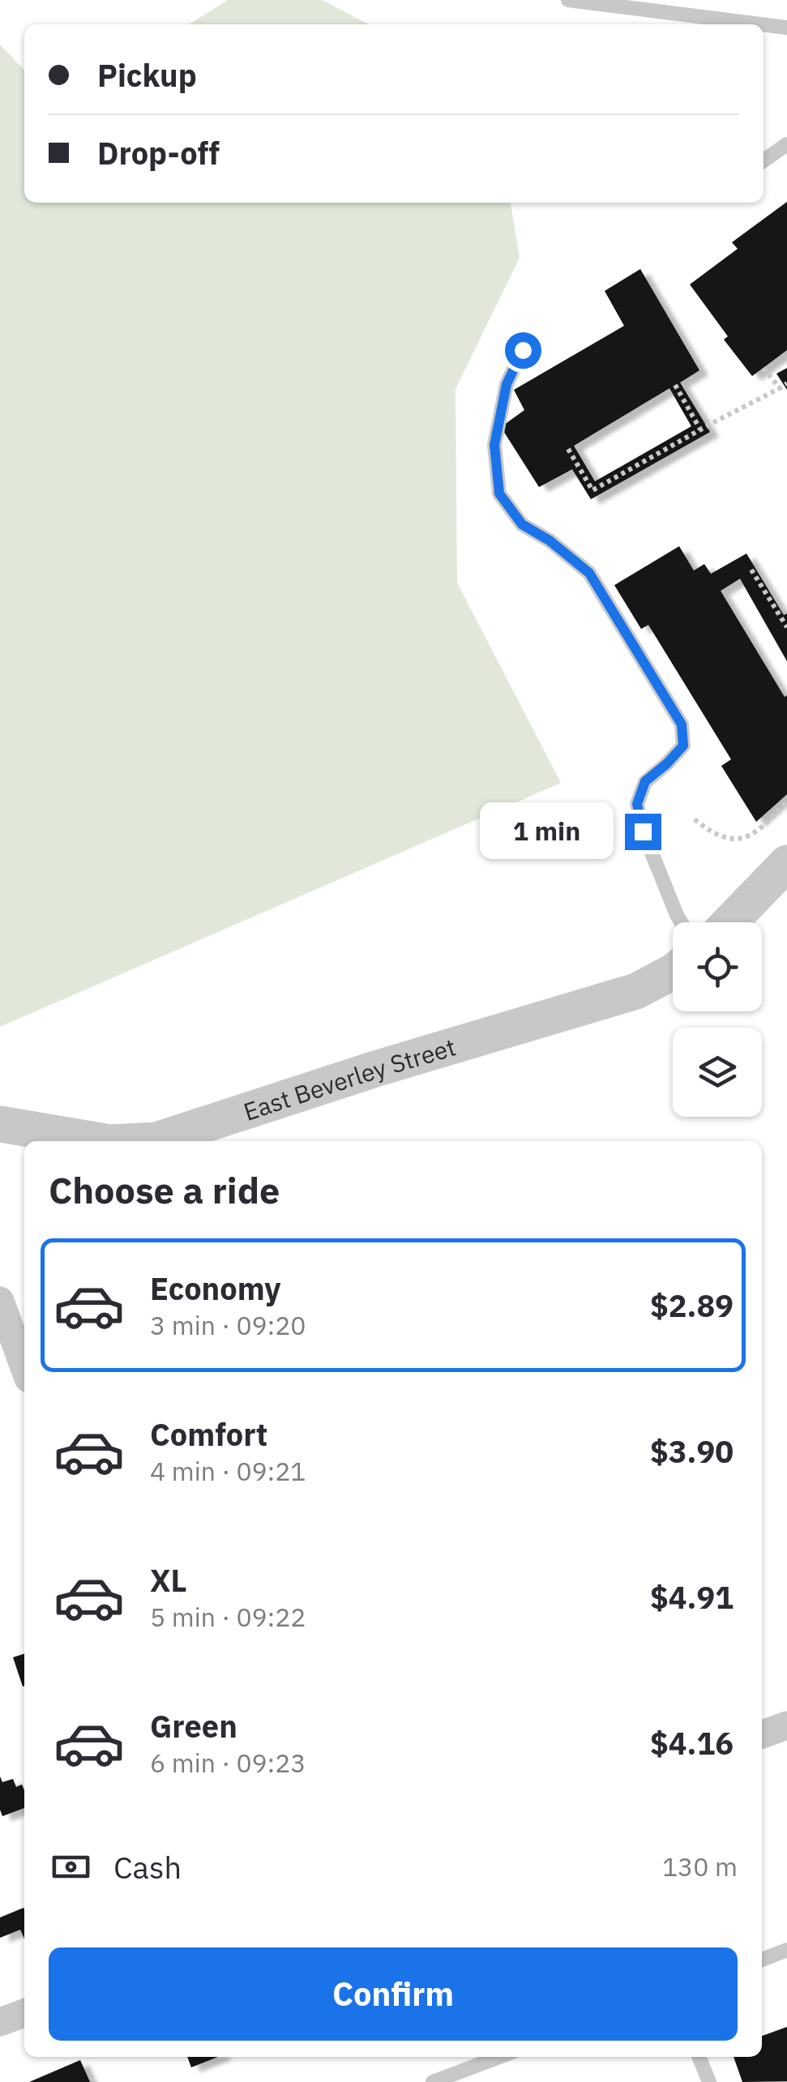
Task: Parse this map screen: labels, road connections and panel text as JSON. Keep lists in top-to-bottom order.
{
  "streets": {
    "street": ["East Beverley Street"]
  },
  "page": {
    "banner": ["Pickup", "Drop-off"],
    "bubble": "1 min",
    "heading": "Choose a ride",
    "list": [
      {
        "name": "Economy",
        "note": "3 min · 09:20",
        "value": "$2.89"
      },
      {
        "name": "Comfort",
        "note": "4 min · 09:21",
        "value": "$3.90"
      },
      {
        "name": "XL",
        "note": "5 min · 09:22",
        "value": "$4.91"
      },
      {
        "name": "Green",
        "note": "6 min · 09:23",
        "value": "$4.16"
      }
    ],
    "pay": ["Cash", "130 m"],
    "buttons": "Confirm"
  }
}
